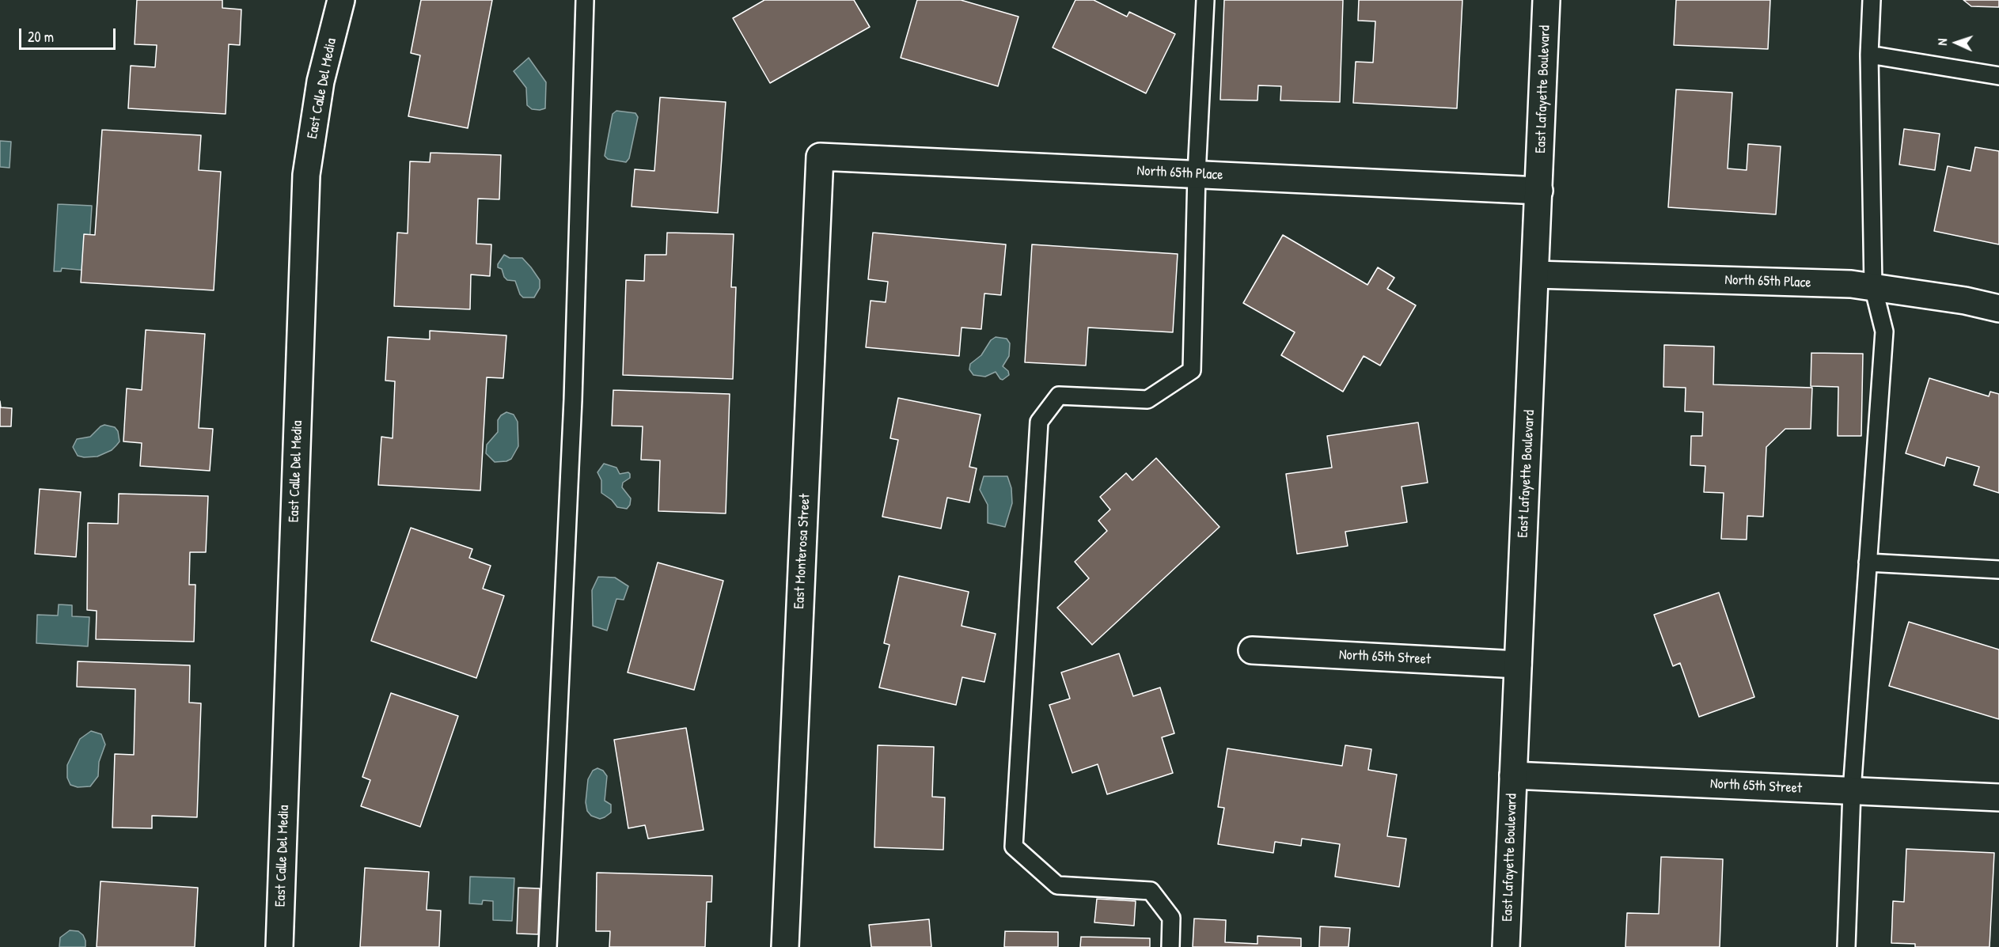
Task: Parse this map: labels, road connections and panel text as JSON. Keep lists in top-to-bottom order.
{
  "streets": {
    "street": [
      "East Calle Del Media",
      "East Lafayette Boulevard",
      "North 65th Place",
      "East Monterosa Street",
      "North 65th Street"
    ]
  },
  "crossings": [
    ["East Lafayette Boulevard", "North 65th Place"],
    ["East Lafayette Boulevard", "North 65th Street"],
    ["North 65th Place", "East Monterosa Street"]
  ],
  "scale_bar": "20 m",
  "north": "left"
}
